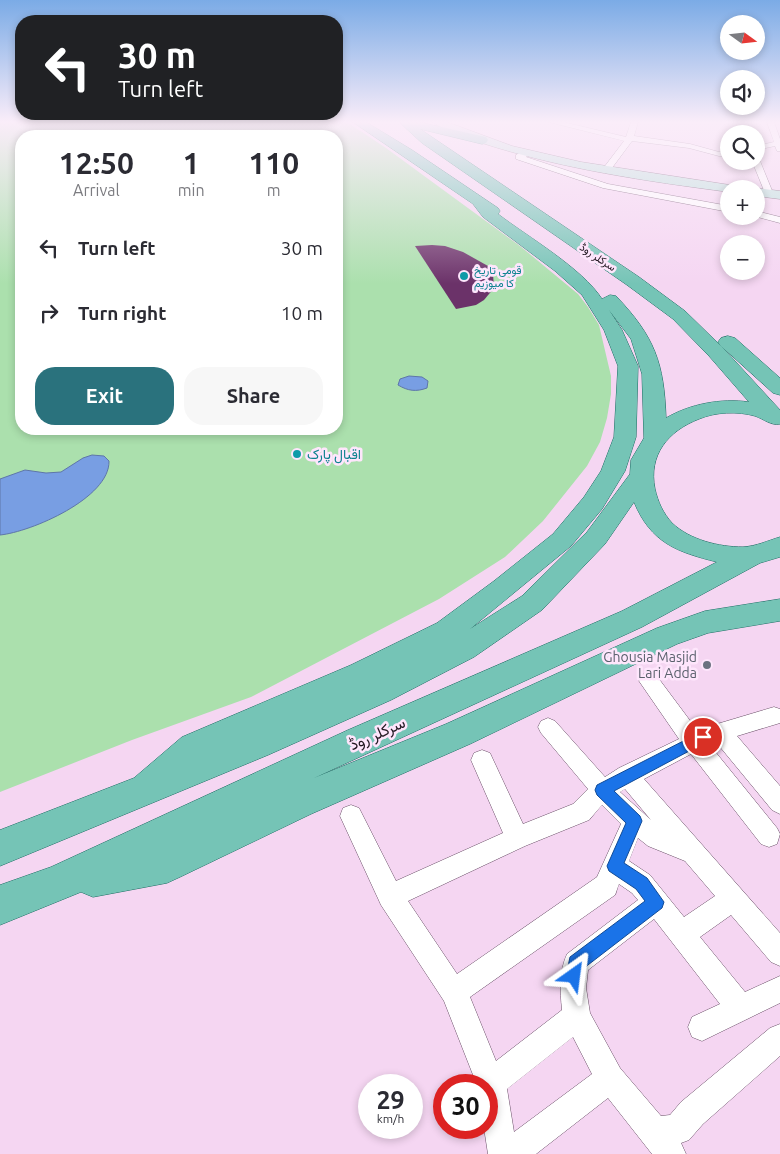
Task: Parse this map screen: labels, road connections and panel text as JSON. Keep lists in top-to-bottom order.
{
  "streets": {
    "main road": ["سرکلر روڈ"]
  },
  "places": ["قومی تاریخ کا میوزیم", "اقبال پارک", "Ghousia Masjid Lari Adda"],
  "north": "right",
  "page": {
    "map_buttons": ["+", "−"],
    "turn": ["30 m", "Turn left"],
    "eta": [
      "12:50",
      "Arrival",
      "1",
      "min",
      "110",
      "m"
    ],
    "list": [
      {
        "name": "Turn left",
        "value": "30 m"
      },
      {
        "name": "Turn right",
        "value": "10 m"
      }
    ],
    "buttons": ["Exit", "Share"],
    "speed": "29 km/h",
    "limit": "30"
  }
}
